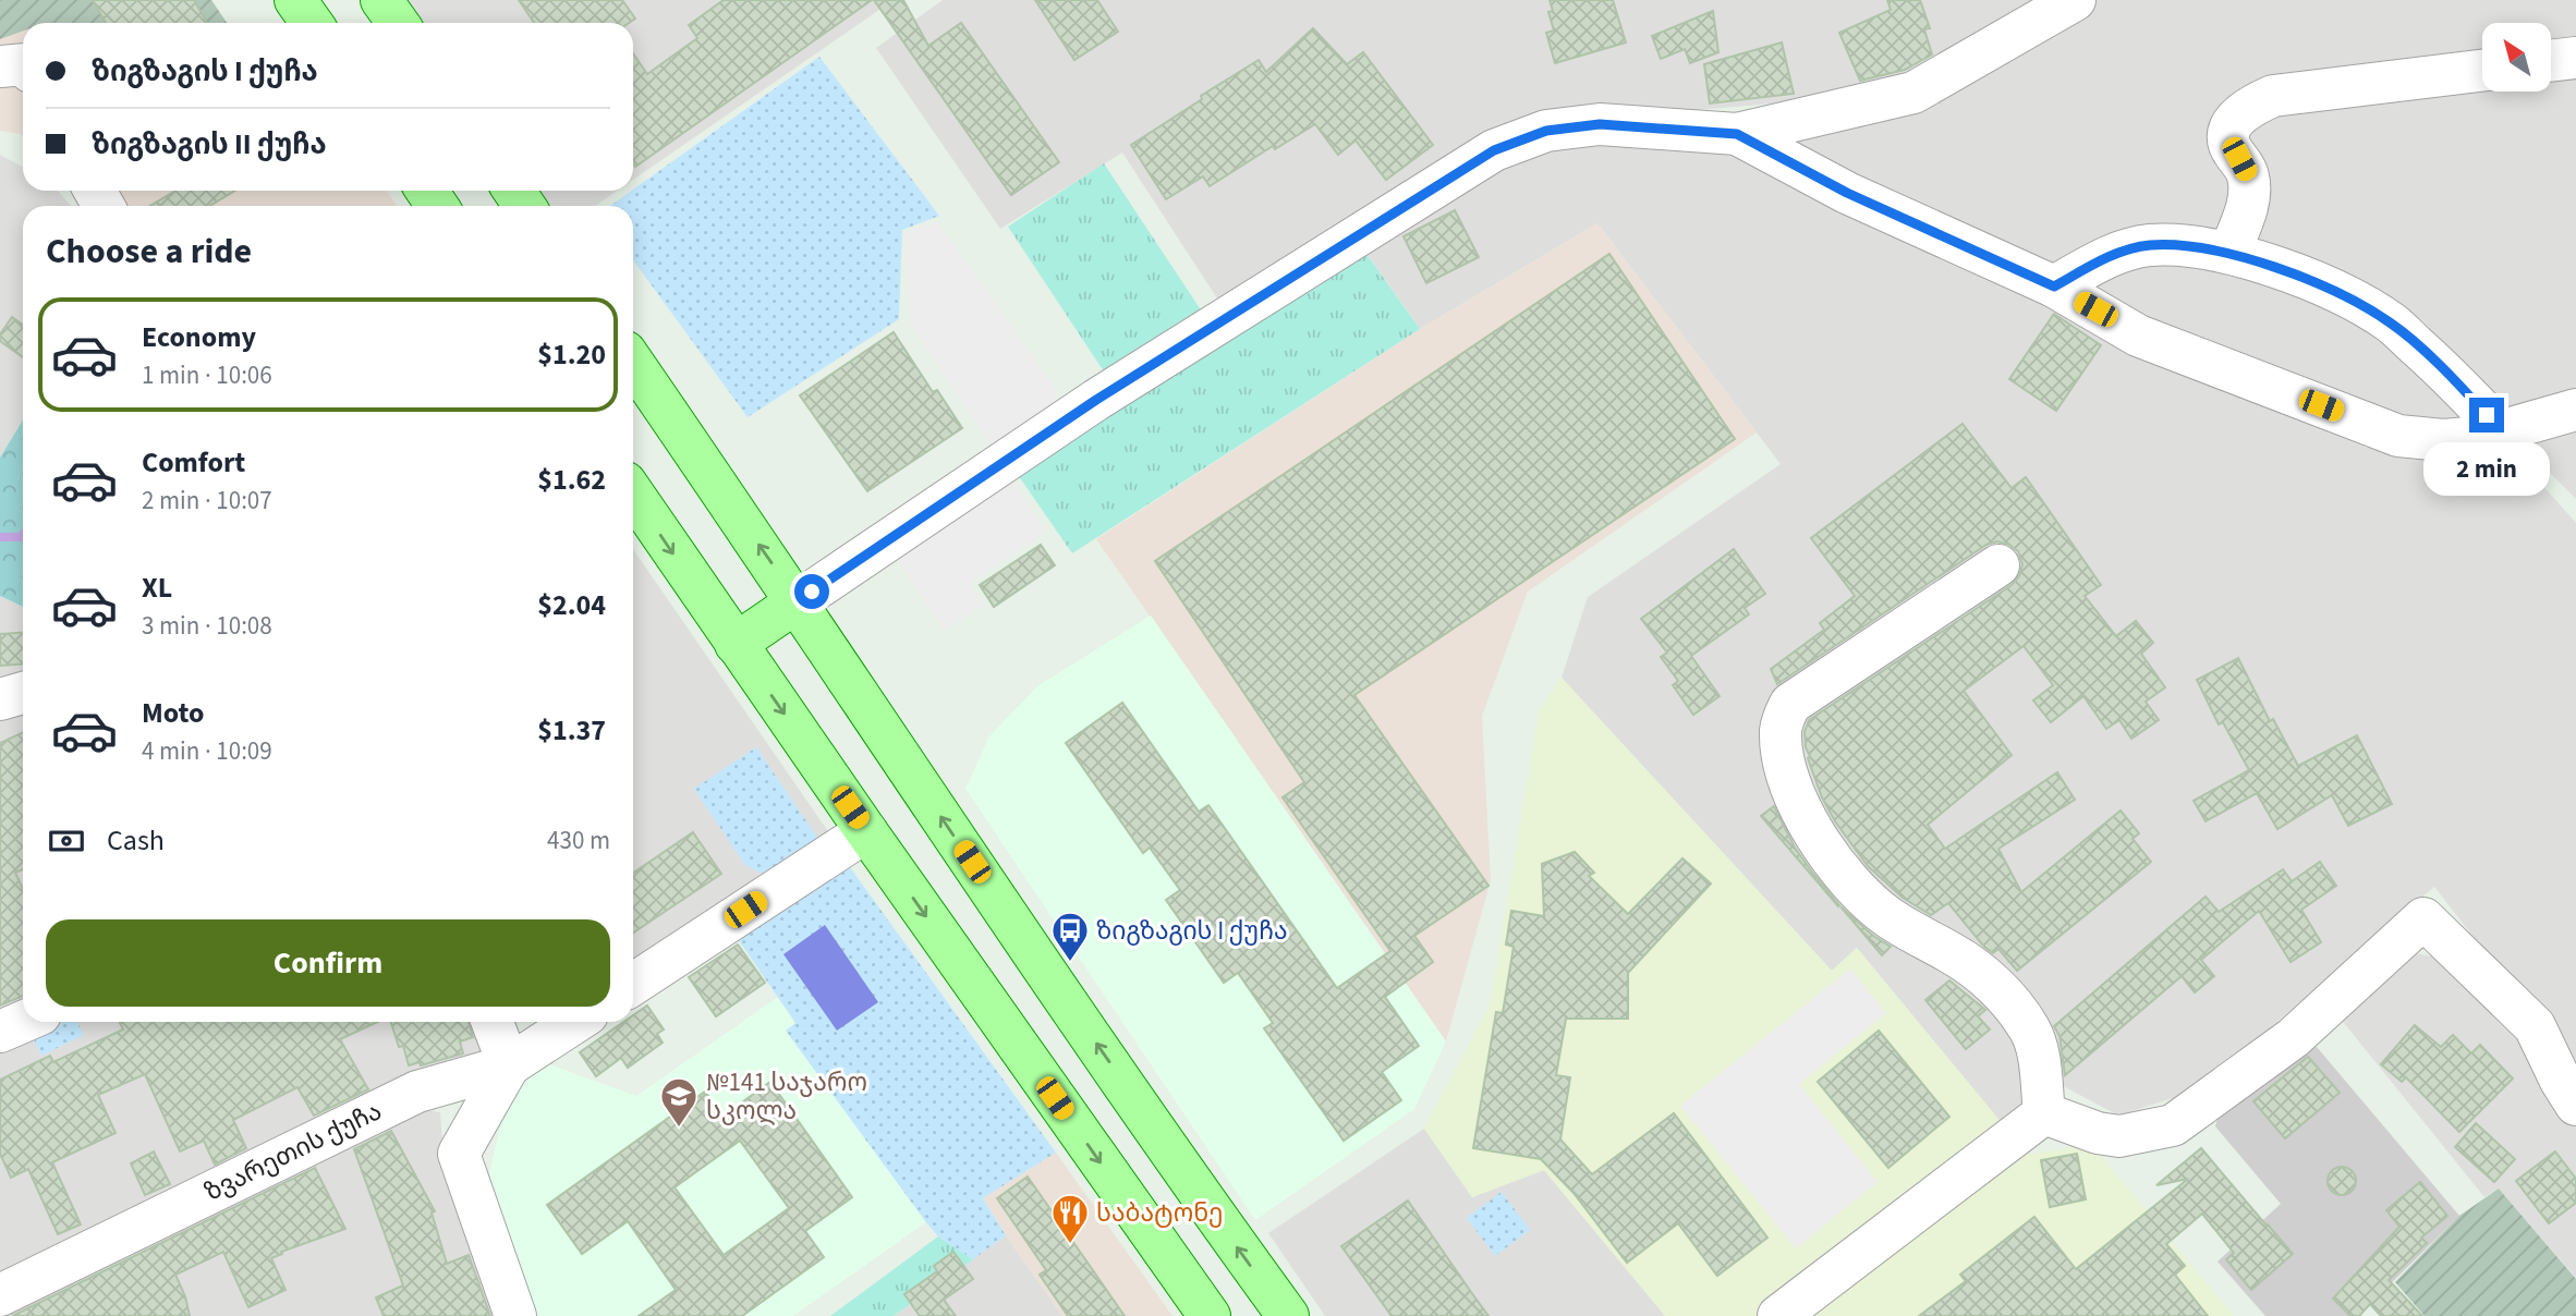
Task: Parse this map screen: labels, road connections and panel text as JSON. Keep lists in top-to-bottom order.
{
  "streets": {
    "street": ["ზვარეთის ქუჩა"]
  },
  "places": {
    "bus stop": ["ზიგზაგის I ქუჩა"],
    "school or university": ["№141 საჯარო სკოლა"],
    "restaurant": ["საბატონე"]
  },
  "north": "top left",
  "page": {
    "banner": ["ზიგზაგის I ქუჩა", "ზიგზაგის II ქუჩა"],
    "heading": "Choose a ride",
    "list": [
      {
        "name": "Economy",
        "note": "1 min · 10:06",
        "value": "$1.20"
      },
      {
        "name": "Comfort",
        "note": "2 min · 10:07",
        "value": "$1.62"
      },
      {
        "name": "XL",
        "note": "3 min · 10:08",
        "value": "$2.04"
      },
      {
        "name": "Moto",
        "note": "4 min · 10:09",
        "value": "$1.37"
      }
    ],
    "bubble": "2 min",
    "pay": ["Cash", "430 m"],
    "buttons": "Confirm"
  }
}
